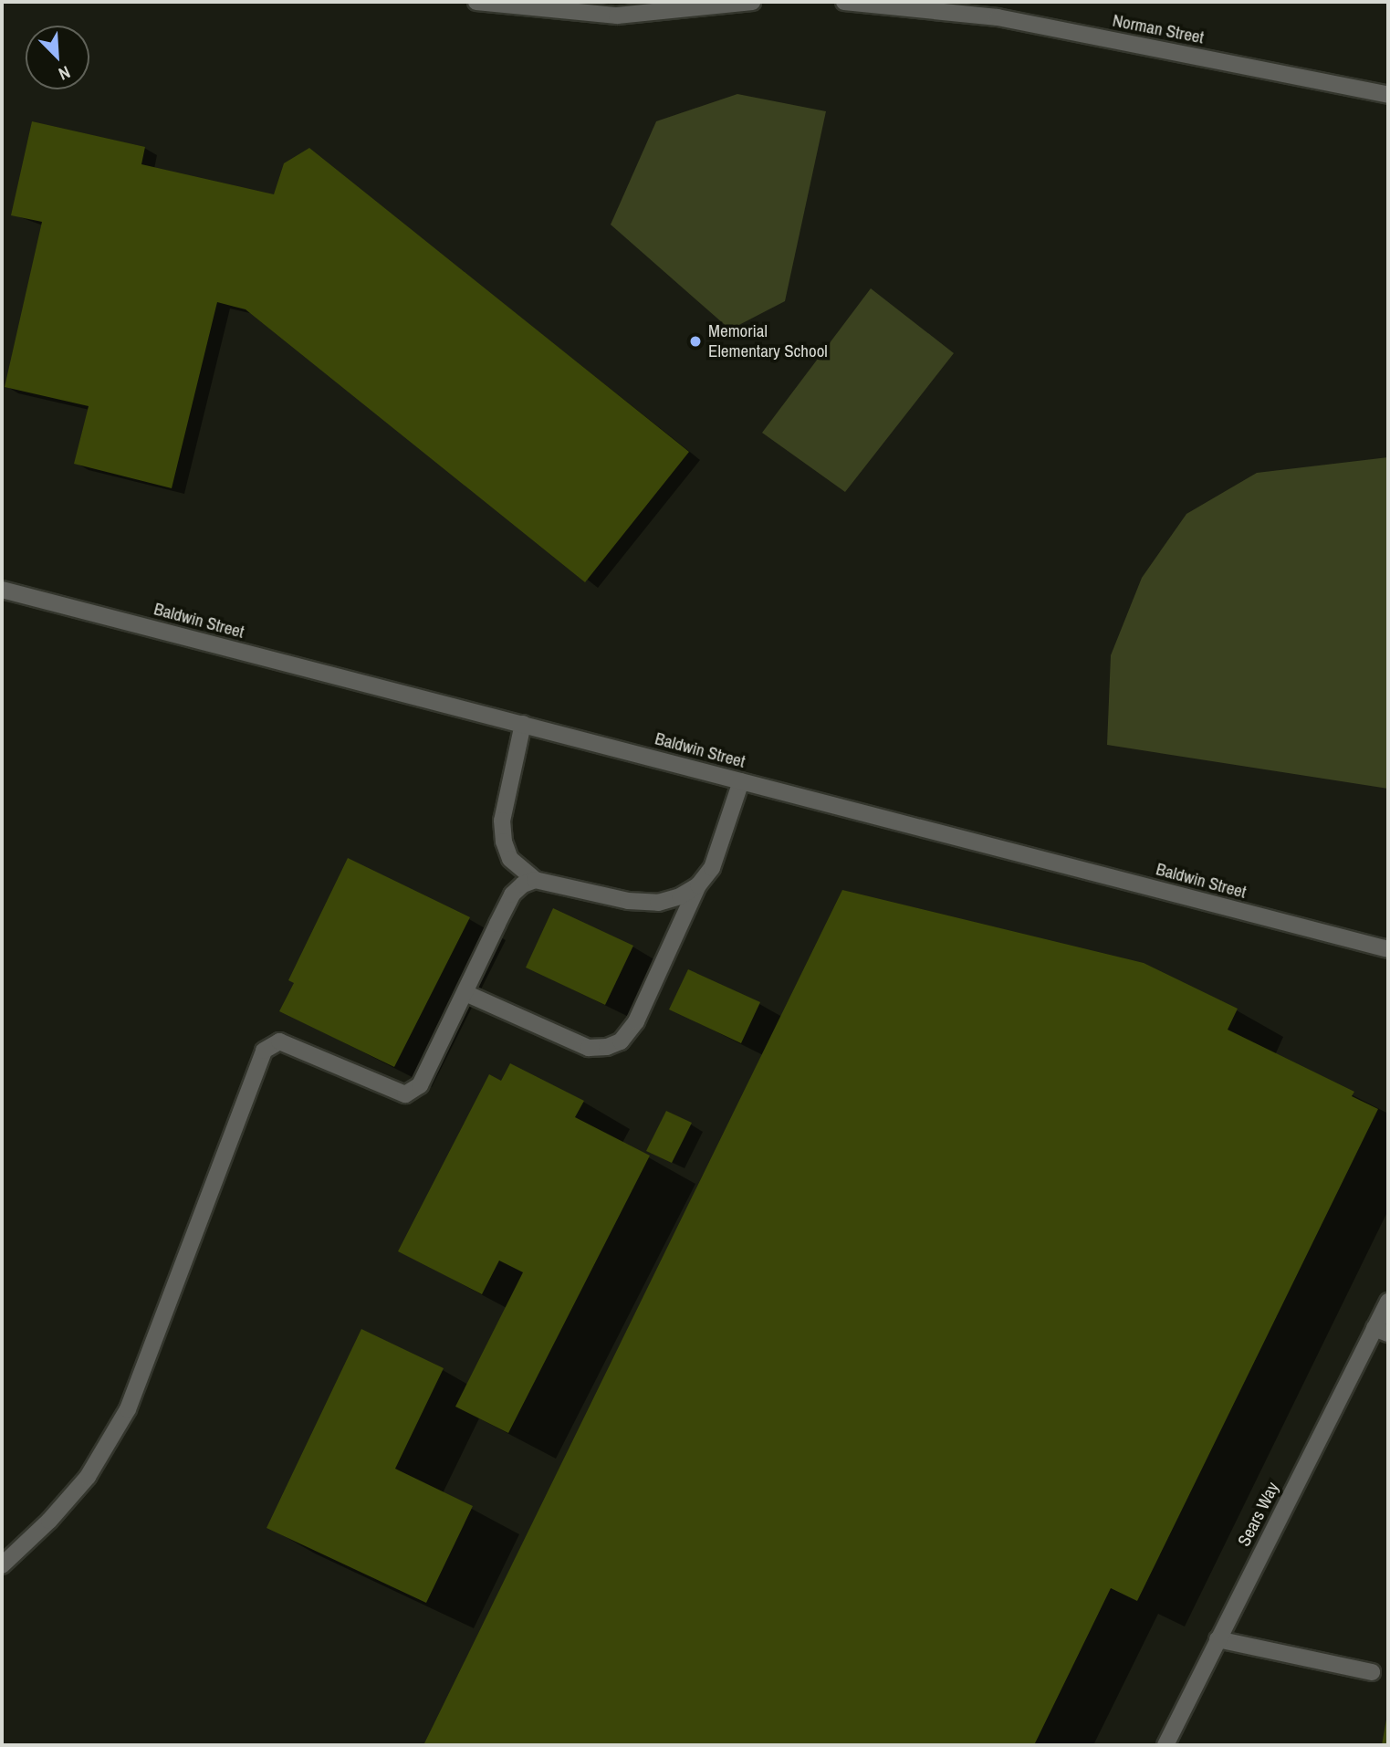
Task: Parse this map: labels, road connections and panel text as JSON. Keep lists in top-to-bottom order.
{
  "streets": {
    "street": ["Norman Street", "Baldwin Street", "Sears Way"]
  },
  "places": ["Memorial Elementary School"],
  "north": "bottom right"
}
